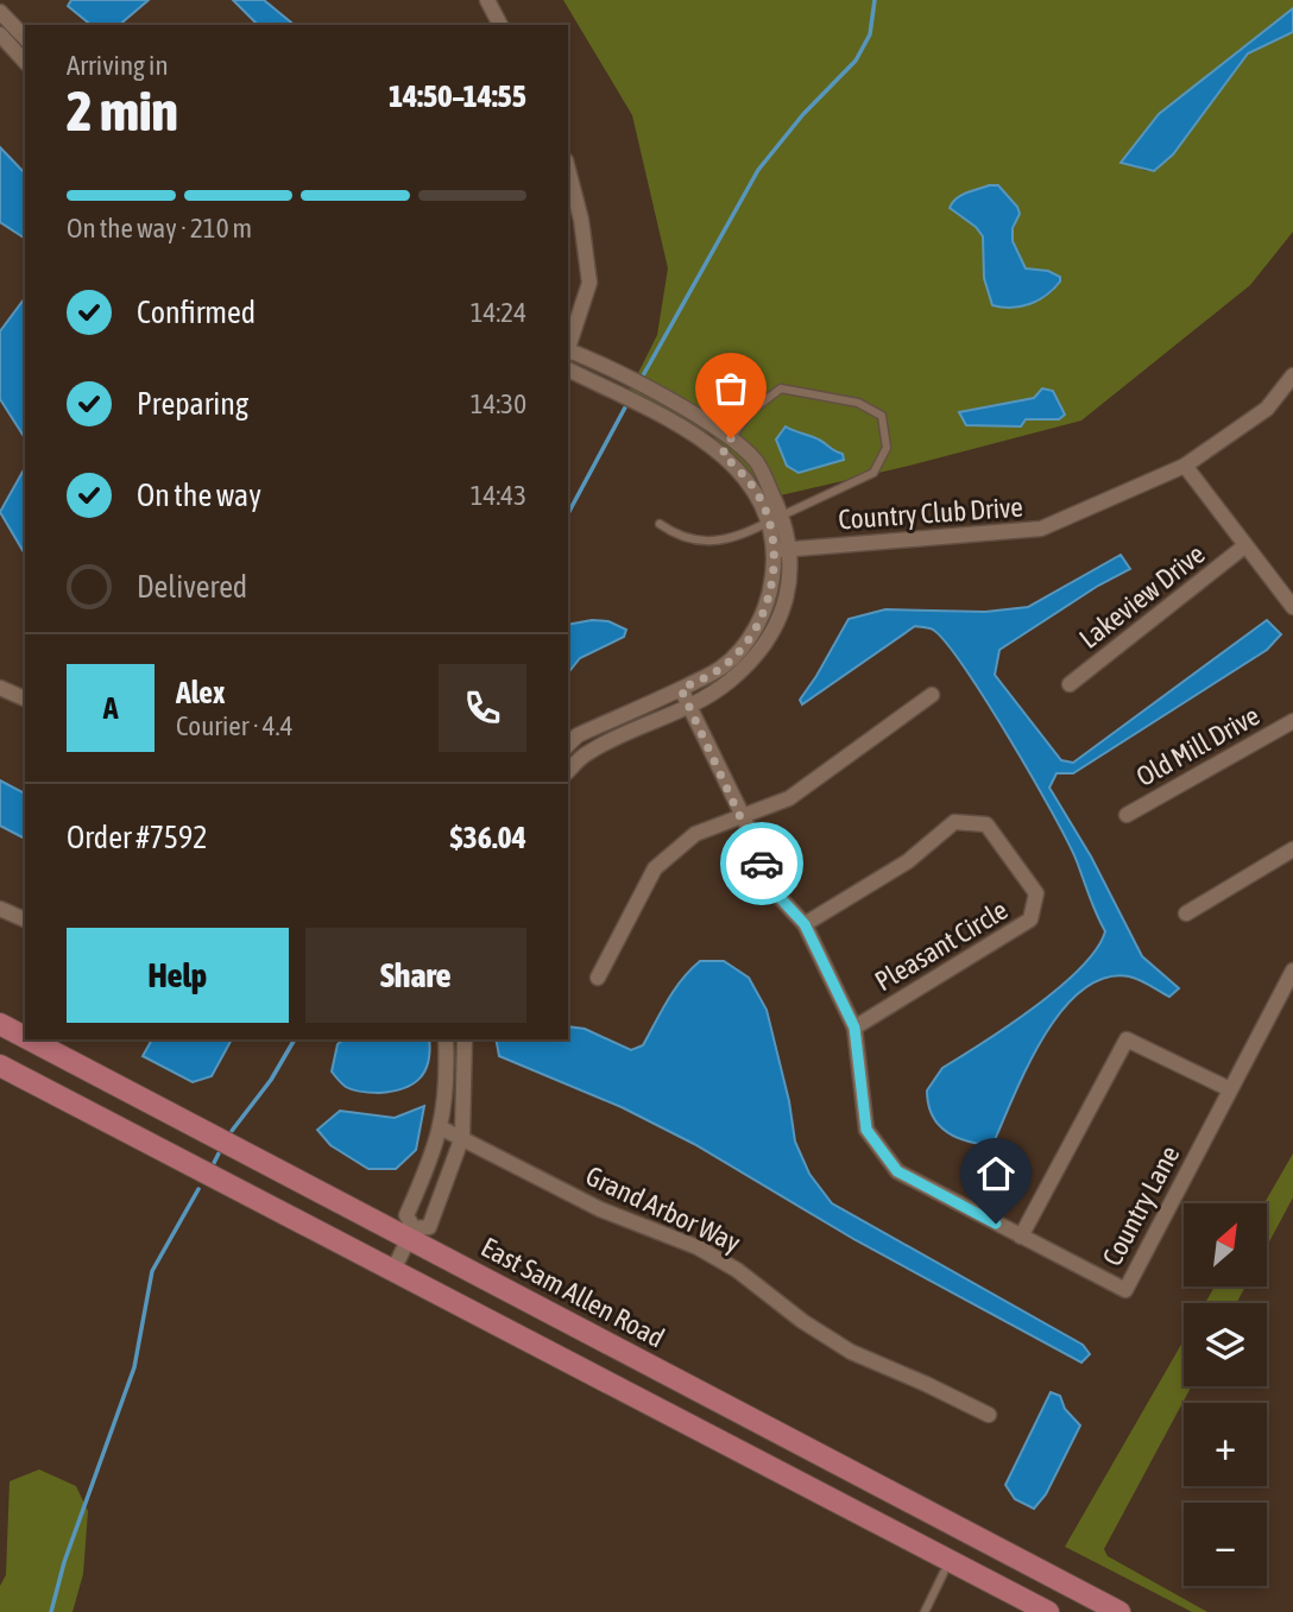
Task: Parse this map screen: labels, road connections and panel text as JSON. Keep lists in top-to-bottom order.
{
  "streets": {
    "main road": ["East Sam Allen Road"],
    "street": [
      "Country Club Drive",
      "Lakeview Drive",
      "Old Mill Drive",
      "Pleasant Circle",
      "Country Lane",
      "Grand Arbor Way"
    ]
  },
  "crossings": [
    ["Pleasant Circle", "Country Lane"]
  ],
  "north": "top right",
  "page": {
    "heading": ["2 min", "Arriving in", "14:50–14:55"],
    "panel": [
      "Alex",
      "Courier · 4.4",
      "Order #7592",
      "$36.04"
    ],
    "bar": "On the way · 210 m",
    "list": [
      ["Confirmed", "14:24"],
      ["Preparing", "14:30"],
      ["On the way", "14:43"],
      "Delivered"
    ],
    "round": "A",
    "buttons": ["Help", "Share"],
    "map_buttons": ["+", "−"]
  }
}
